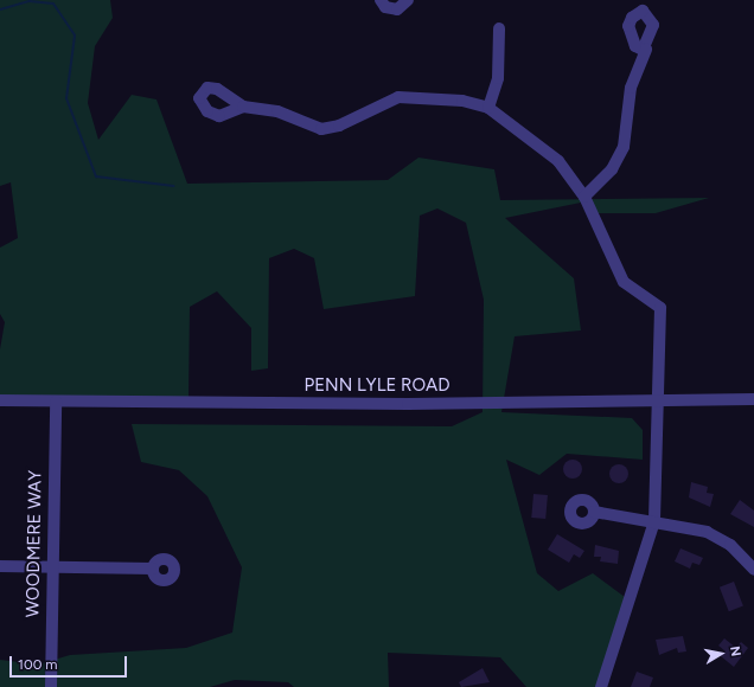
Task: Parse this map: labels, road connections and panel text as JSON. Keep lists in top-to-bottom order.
{
  "streets": {
    "street": ["PENN LYLE ROAD", "WOODMERE WAY"]
  },
  "crossings": [
    ["PENN LYLE ROAD", "WOODMERE WAY"]
  ],
  "scale_bar": "100 m",
  "north": "right"
}
